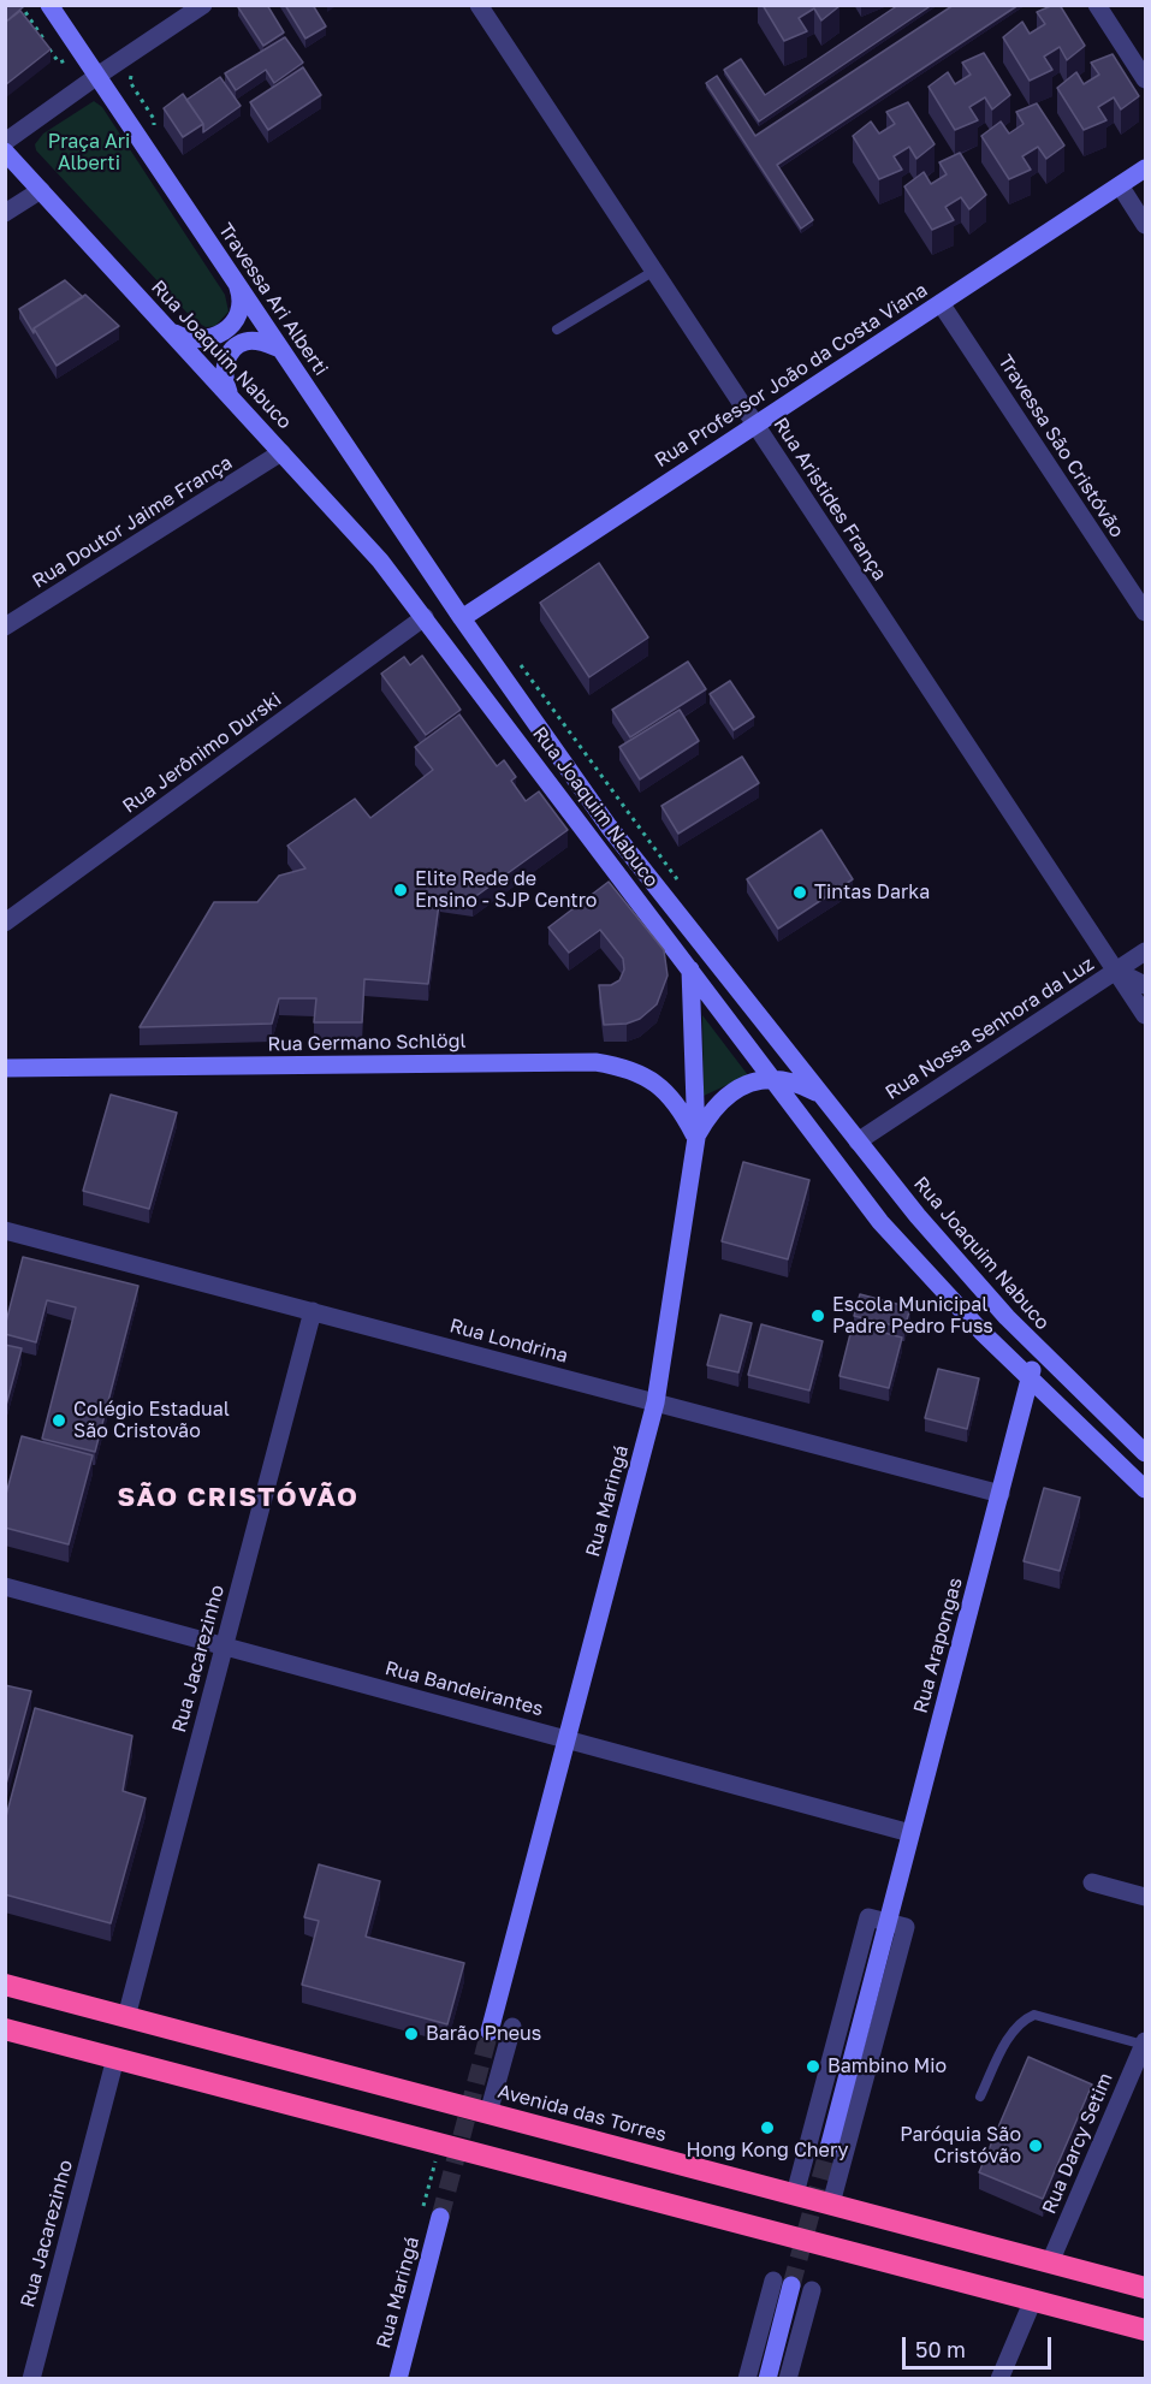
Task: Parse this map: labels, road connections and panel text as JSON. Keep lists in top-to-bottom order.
{
  "streets": {
    "highway": ["Avenida das Torres"],
    "main road": [
      "Travessa Ari Alberti",
      "Rua Joaquim Nabuco",
      "Rua Professor João da Costa Viana",
      "Rua Germano Schlögl",
      "Rua Maringá",
      "Rua Arapongas"
    ],
    "street": [
      "Travessa São Cristóvão",
      "Rua Aristides França",
      "Rua Doutor Jaime França",
      "Rua Jerônimo Durski",
      "Rua Nossa Senhora da Luz",
      "Rua Londrina",
      "Rua Jacarezinho",
      "Rua Bandeirantes",
      "Rua Darcy Setim"
    ]
  },
  "crossings": [
    ["Travessa Ari Alberti", "Rua Joaquim Nabuco"],
    ["Travessa Ari Alberti", "Rua Professor João da Costa Viana"],
    ["Rua Joaquim Nabuco", "Rua Professor João da Costa Viana"],
    ["Rua Joaquim Nabuco", "Rua Doutor Jaime França"],
    ["Rua Joaquim Nabuco", "Rua Jerônimo Durski"],
    ["Rua Joaquim Nabuco", "Rua Nossa Senhora da Luz"],
    ["Rua Joaquim Nabuco", "Rua Maringá"],
    ["Rua Joaquim Nabuco", "Rua Arapongas"],
    ["Rua Professor João da Costa Viana", "Travessa São Cristóvão"],
    ["Rua Professor João da Costa Viana", "Rua Aristides França"],
    ["Rua Aristides França", "Rua Nossa Senhora da Luz"],
    ["Rua Germano Schlögl", "Rua Maringá"],
    ["Rua Londrina", "Rua Maringá"],
    ["Rua Londrina", "Rua Arapongas"],
    ["Rua Londrina", "Rua Jacarezinho"],
    ["Rua Maringá", "Rua Bandeirantes"],
    ["Rua Arapongas", "Rua Bandeirantes"],
    ["Rua Jacarezinho", "Rua Bandeirantes"],
    ["Rua Jacarezinho", "Avenida das Torres"],
    ["Avenida das Torres", "Rua Darcy Setim"]
  ],
  "districts": ["SÃO CRISTÓVÃO"],
  "parks": ["Praça Ari Alberti"],
  "places": [
    "Elite Rede de Ensino - SJP Centro",
    "Tintas Darka",
    "Escola Municipal Padre Pedro Fuss",
    "Colégio Estadual São Cristovão",
    "Barão Pneus",
    "Bambino Mio",
    "Hong Kong Chery",
    "Paróquia São Cristóvão"
  ],
  "scale_bar": "50 m"
}
